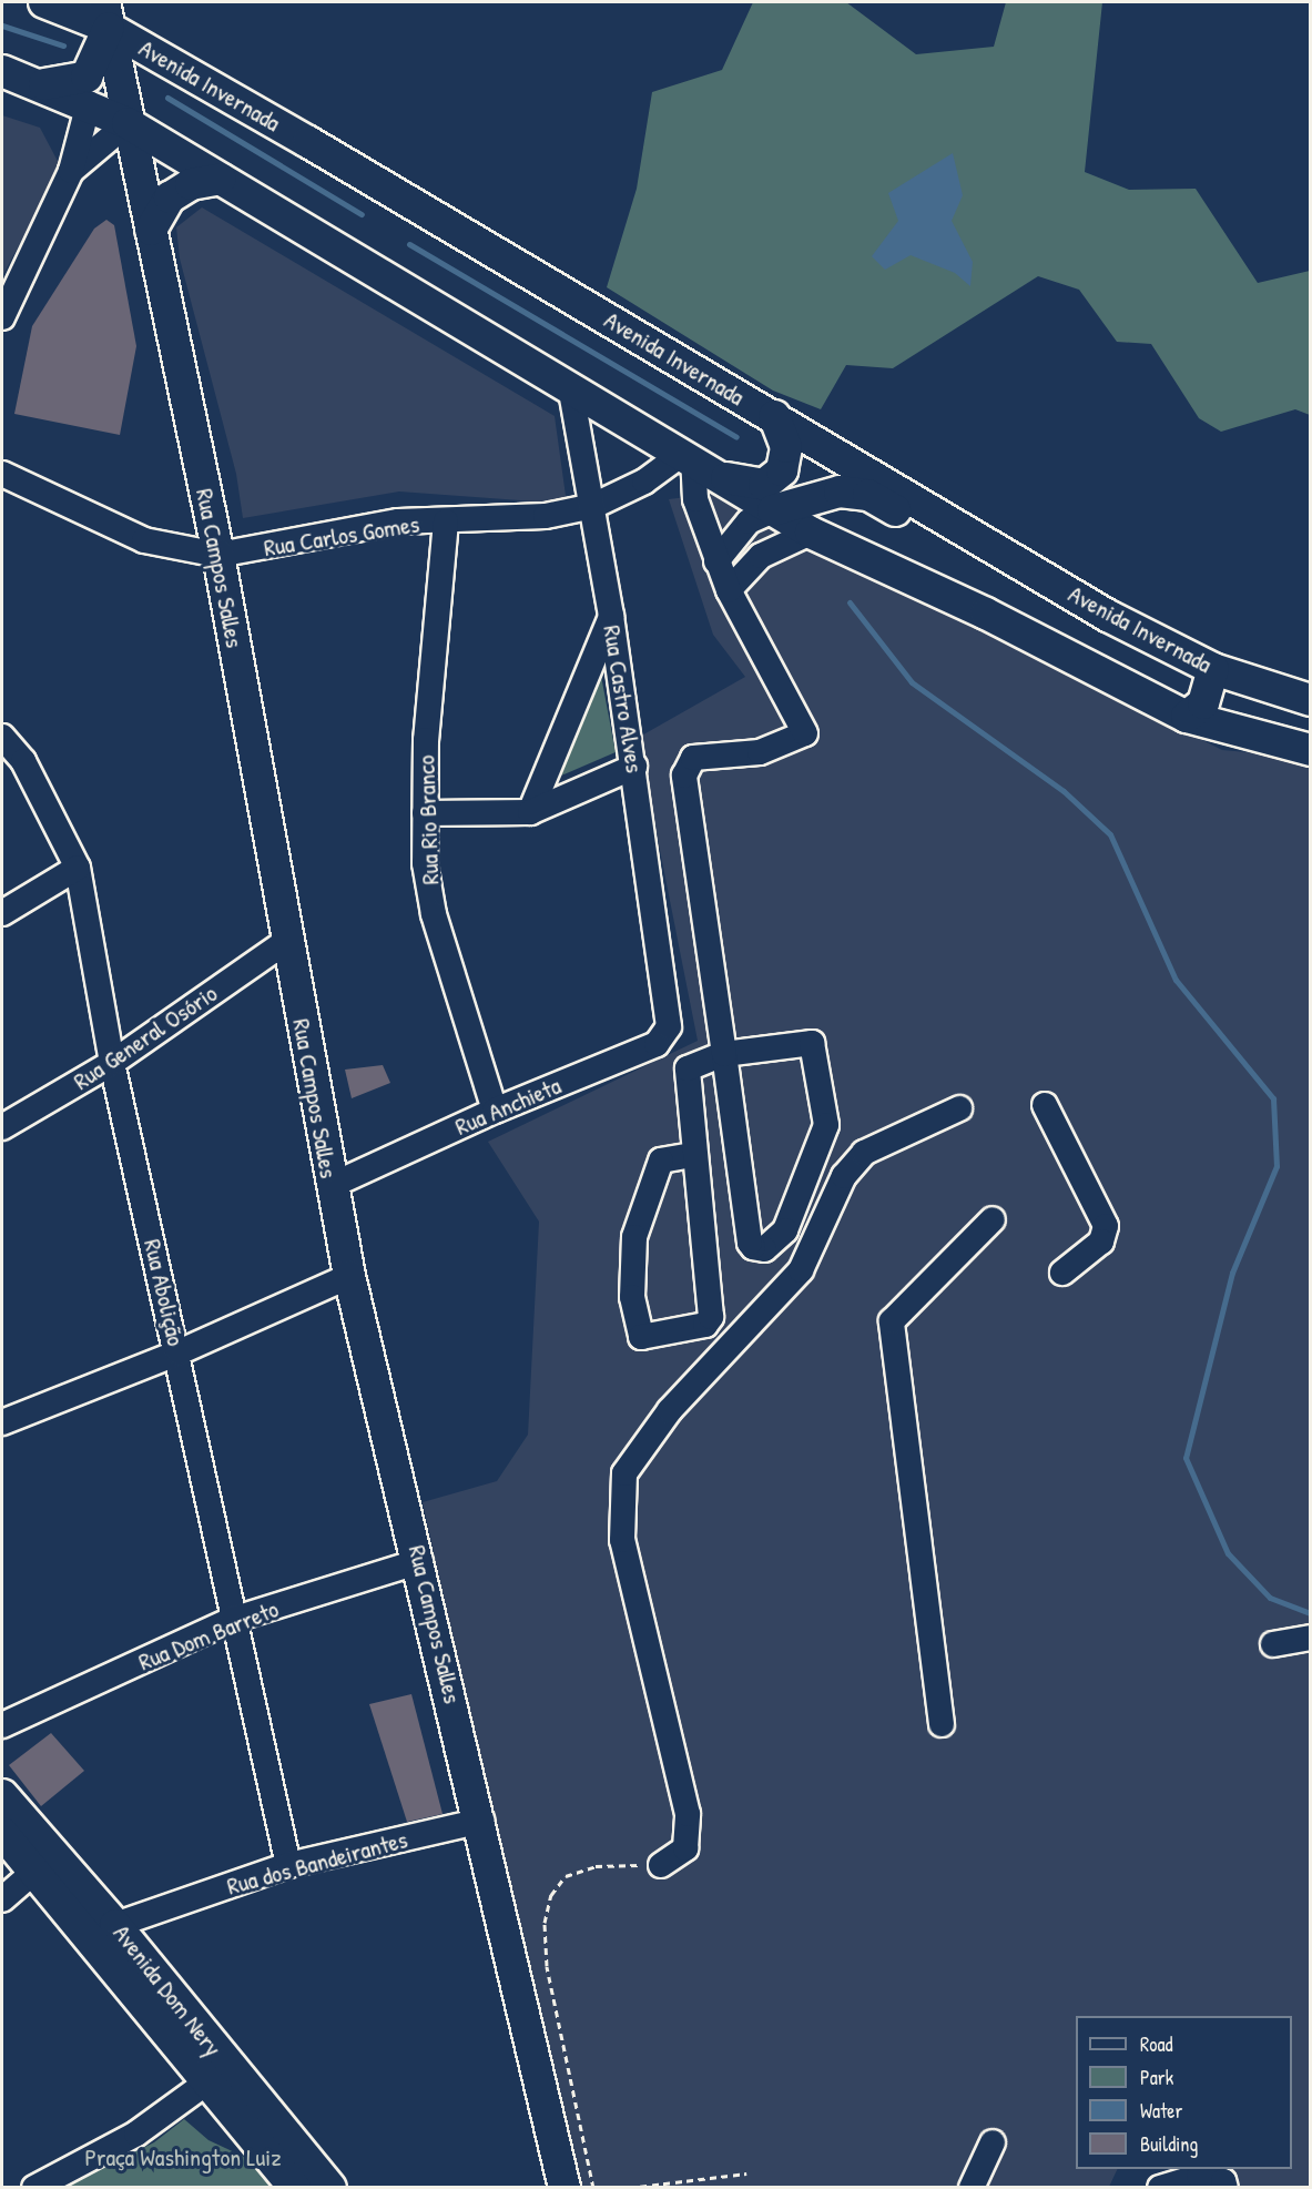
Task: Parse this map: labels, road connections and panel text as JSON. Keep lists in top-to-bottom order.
{
  "streets": {
    "main road": ["Avenida Invernada", "Rua Campos Salles", "Avenida Dom Nery"],
    "street": [
      "Rua Carlos Gomes",
      "Rua Castro Alves",
      "Rua Rio Branco",
      "Rua General Osório",
      "Rua Anchieta",
      "Rua Abolição",
      "Rua Dom Barreto",
      "Rua dos Bandeirantes"
    ]
  },
  "crossings": [
    ["Avenida Invernada", "Rua Campos Salles"],
    ["Rua Carlos Gomes", "Rua Campos Salles"],
    ["Rua Carlos Gomes", "Rua Castro Alves"],
    ["Rua Carlos Gomes", "Rua Rio Branco"],
    ["Rua Campos Salles", "Rua General Osório"],
    ["Rua Campos Salles", "Rua Anchieta"],
    ["Rua Campos Salles", "Rua Dom Barreto"],
    ["Rua Campos Salles", "Rua dos Bandeirantes"],
    ["Rua Castro Alves", "Rua Anchieta"],
    ["Rua Rio Branco", "Rua Anchieta"],
    ["Rua General Osório", "Rua Abolição"],
    ["Rua Abolição", "Rua Dom Barreto"],
    ["Rua Abolição", "Rua dos Bandeirantes"],
    ["Rua dos Bandeirantes", "Avenida Dom Nery"]
  ],
  "parks": ["Praça Washington Luiz"],
  "legend": [
    "Road",
    "Park",
    "Water",
    "Building"
  ]
}
